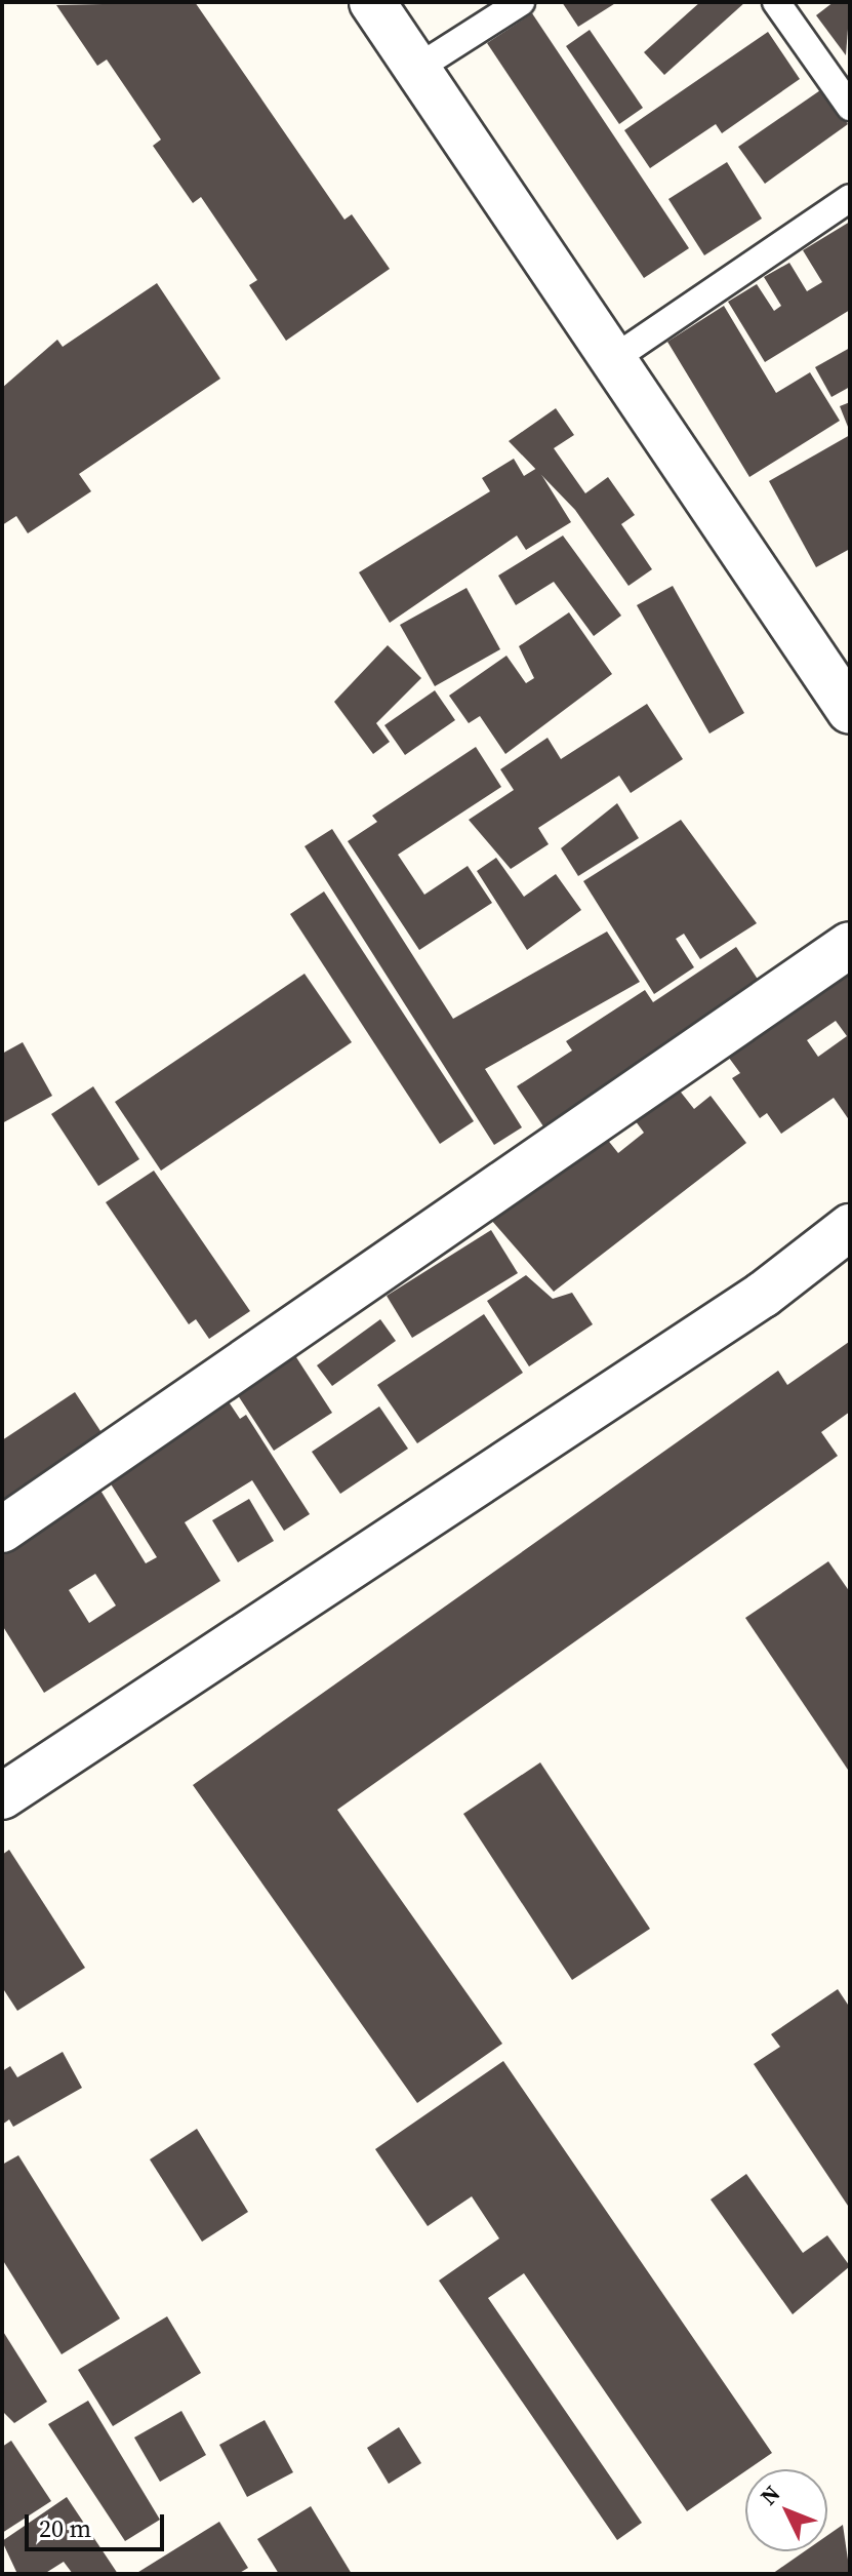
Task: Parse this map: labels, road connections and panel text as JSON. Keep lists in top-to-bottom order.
{
  "scale_bar": "20 m",
  "north": "top left"
}
